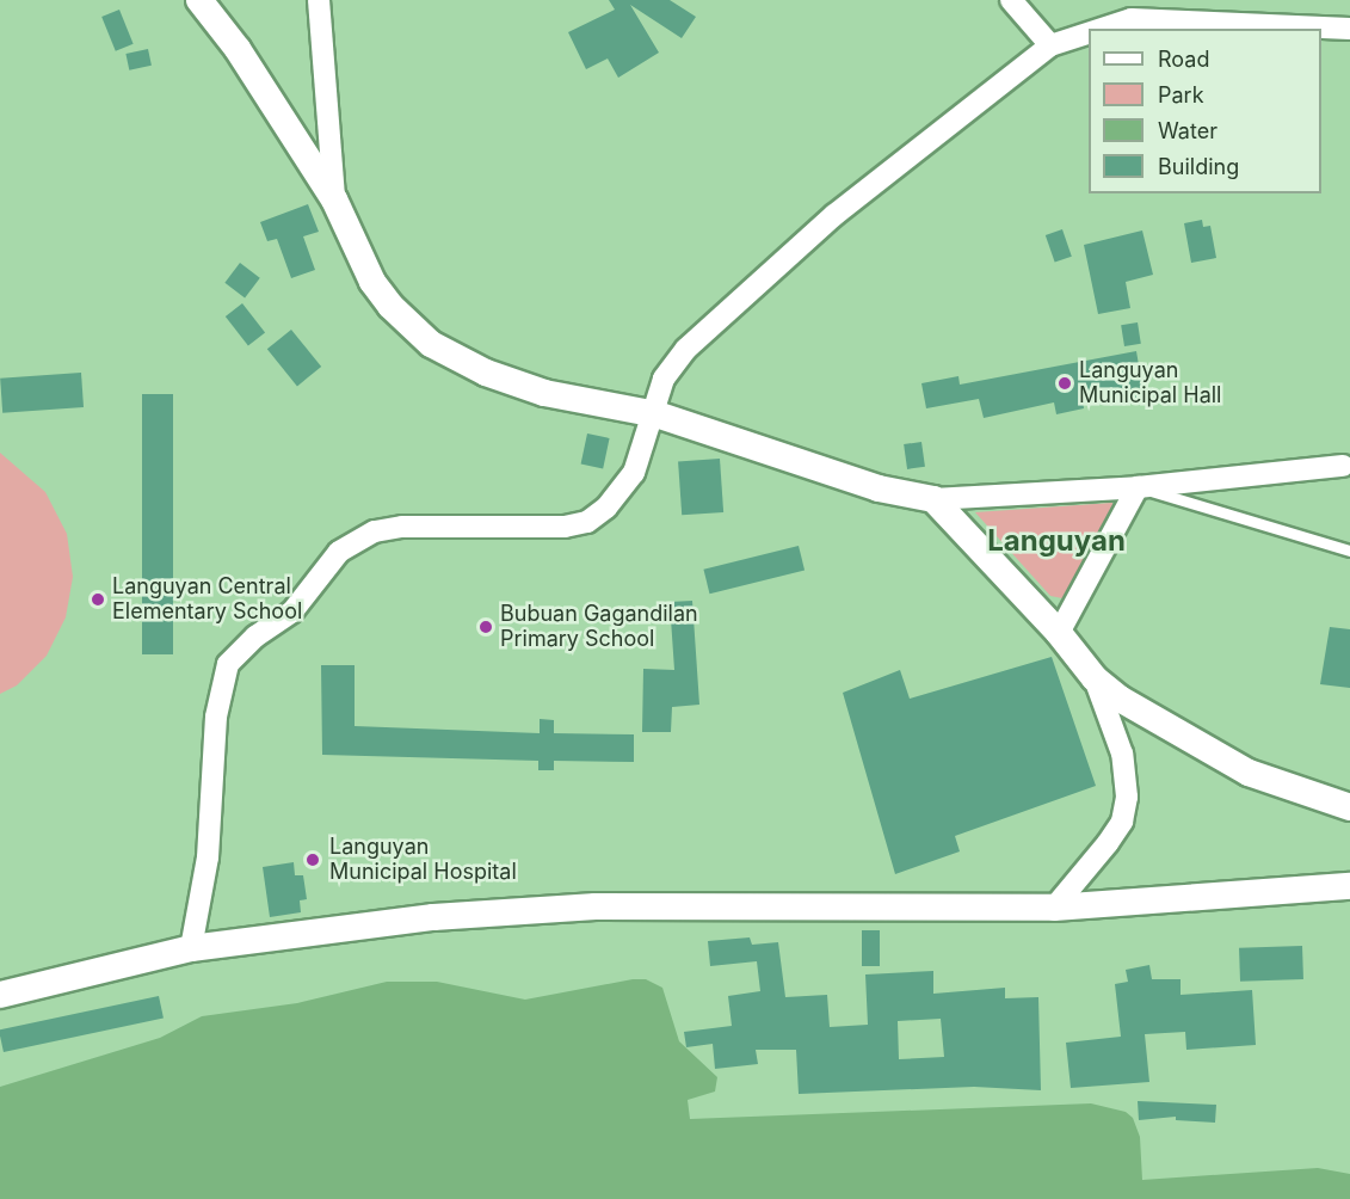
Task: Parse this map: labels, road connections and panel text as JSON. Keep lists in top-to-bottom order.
{
  "districts": ["Languyan"],
  "places": [
    "Languyan Municipal Hall",
    "Languyan Central Elementary School",
    "Bubuan Gagandilan Primary School",
    "Languyan Municipal Hospital"
  ],
  "legend": [
    "Road",
    "Park",
    "Water",
    "Building"
  ]
}
